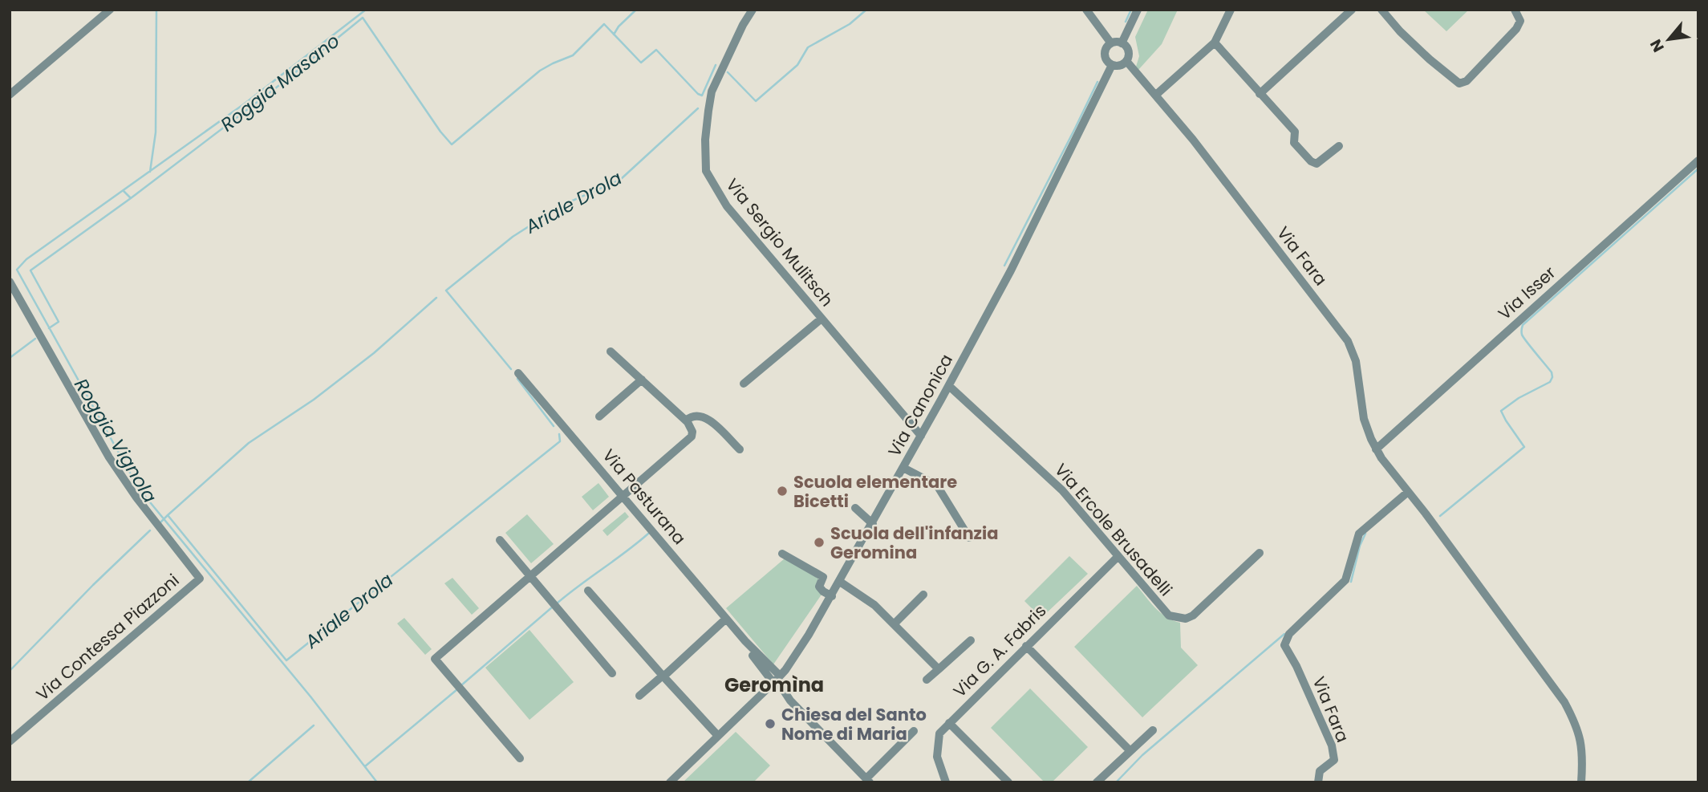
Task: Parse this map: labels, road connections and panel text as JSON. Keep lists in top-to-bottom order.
{
  "streets": {
    "street": [
      "Via Sergio Mulitsch",
      "Via Fara",
      "Via Isser",
      "Via Canonica",
      "Via Pasturana",
      "Via Ercole Brusadelli",
      "Via Contessa Piazzoni",
      "Via G. A. Fabris"
    ]
  },
  "crossings": [
    ["Via Sergio Mulitsch", "Via Canonica"],
    ["Via Fara", "Via Isser"],
    ["Via Fara", "Via Canonica"],
    ["Via Canonica", "Via Pasturana"],
    ["Via Canonica", "Via Ercole Brusadelli"],
    ["Via Ercole Brusadelli", "Via G. A. Fabris"]
  ],
  "districts": ["Geromìna"],
  "water": ["Roggia Masano", "Ariale Drola", "Roggia Vignola"],
  "places": ["Scuola elementare Bicetti", "Scuola dell'infanzia Geromina", "Chiesa del Santo Nome di Maria"],
  "north": "bottom left"
}
